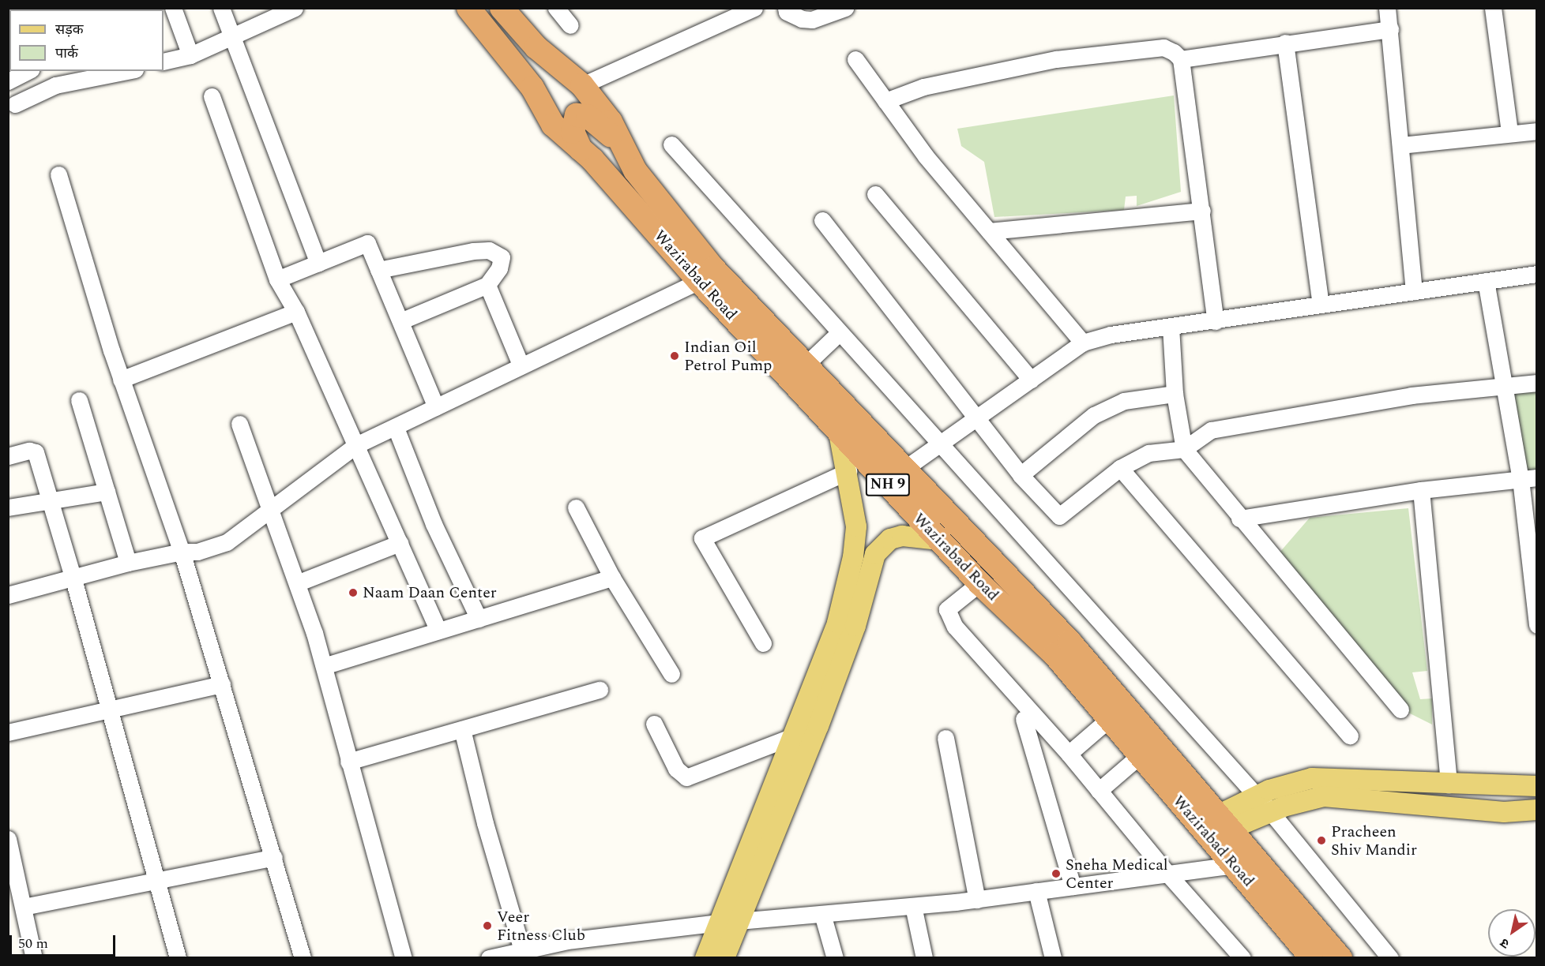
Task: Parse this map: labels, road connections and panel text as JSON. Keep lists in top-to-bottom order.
{
  "streets": {
    "highway": ["Wazirabad Road", "NH 9"]
  },
  "places": [
    "Indian Oil Petrol Pump",
    "Naam Daan Center",
    "Pracheen Shiv Mandir",
    "Sneha Medical Center",
    "Veer Fitness Club"
  ],
  "legend": ["सड़क", "पार्क"],
  "scale_bar": "50 m",
  "north": "bottom left"
}
